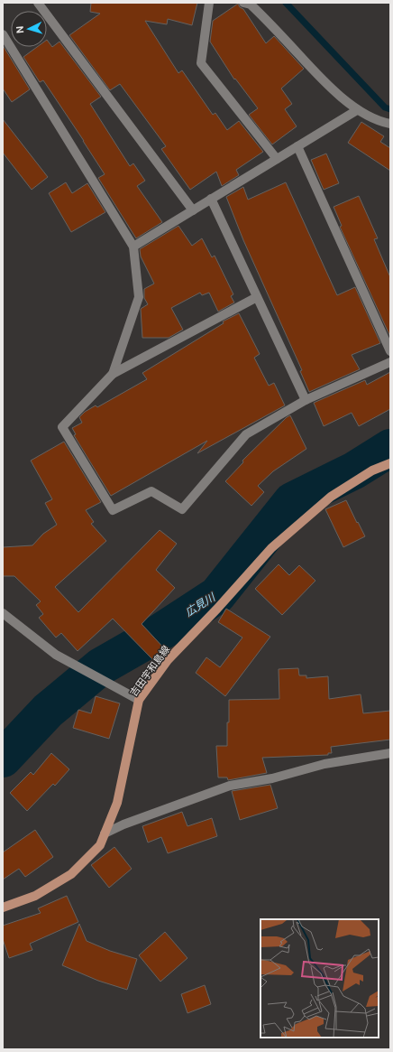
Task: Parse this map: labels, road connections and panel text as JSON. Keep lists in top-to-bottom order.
{
  "streets": {
    "main road": ["吉田宇和島線"]
  },
  "water": ["広見川"],
  "north": "left"
}
